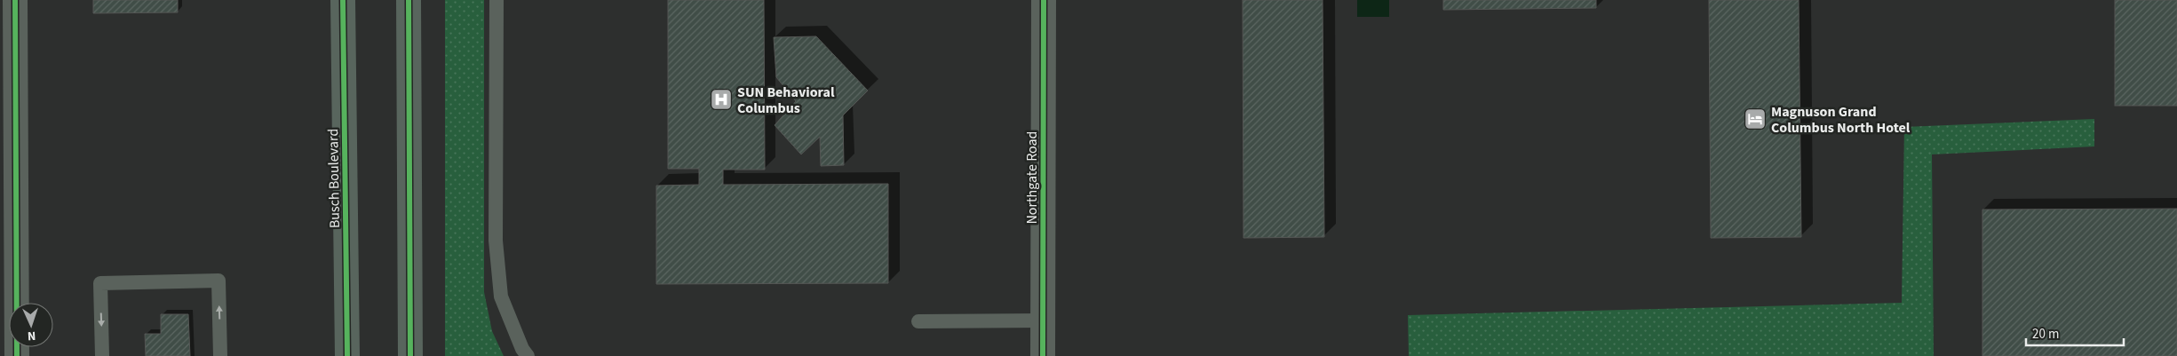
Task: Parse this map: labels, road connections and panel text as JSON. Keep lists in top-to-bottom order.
{
  "streets": {
    "main road": ["Busch Boulevard"],
    "street": ["Northgate Road"]
  },
  "places": {
    "hospital": ["SUN Behavioral Columbus"],
    "hotel": ["Magnuson Grand Columbus North Hotel"]
  },
  "scale_bar": "20 m",
  "north": "bottom"
}
